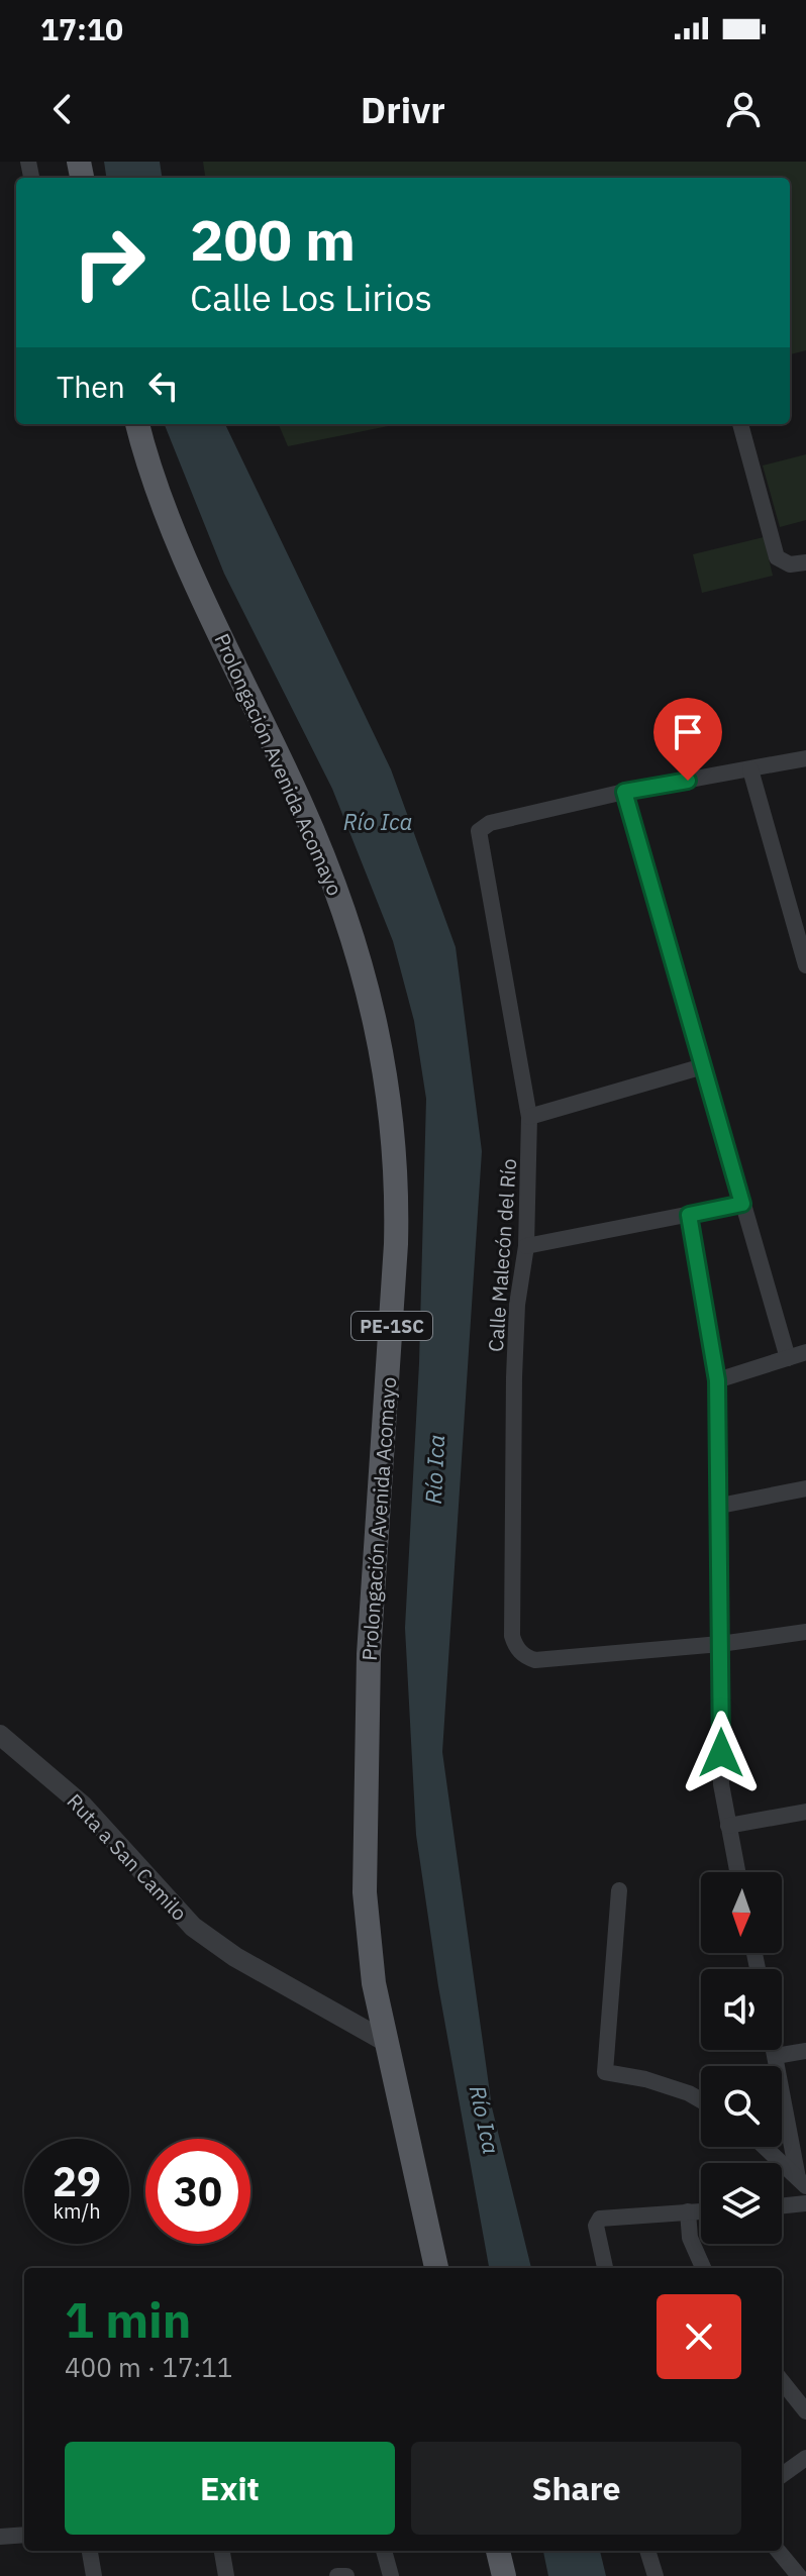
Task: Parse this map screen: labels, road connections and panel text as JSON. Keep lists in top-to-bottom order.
{
  "streets": {
    "main road": ["Prolongación Avenida Acomayo", "PE-1SC"],
    "street": ["Calle Malecón del Río", "Ruta a San Camilo"]
  },
  "crossings": [
    ["Prolongación Avenida Acomayo", "Ruta a San Camilo"]
  ],
  "water": ["Río Ica"],
  "north": "bottom",
  "page": {
    "status": "17:10",
    "header": "Drivr",
    "turn": ["200 m", "Calle Los Lirios"],
    "then": "Then",
    "speed": "29 km/h",
    "limit": "30",
    "heading": ["1 min", "400 m · 17:11"],
    "buttons": ["Exit", "Share"]
  }
}
